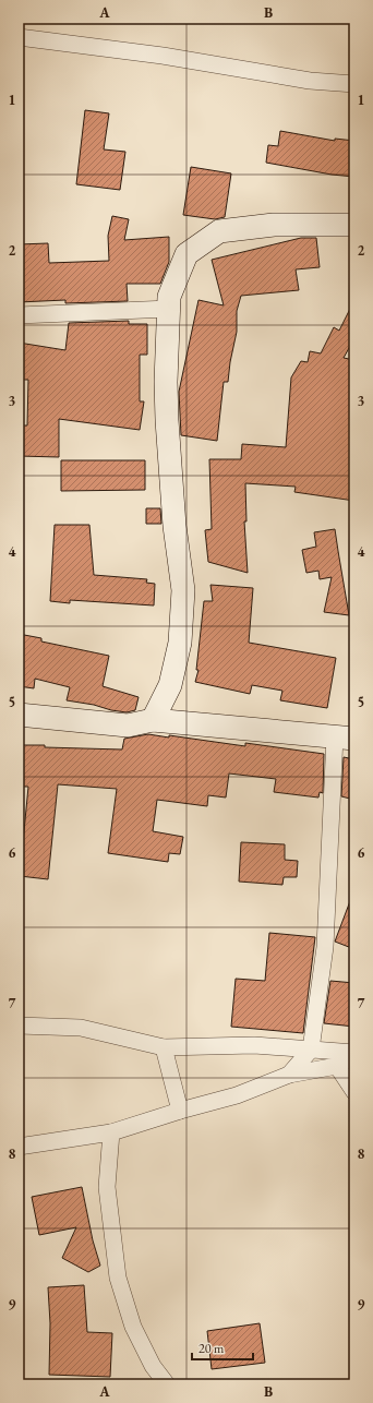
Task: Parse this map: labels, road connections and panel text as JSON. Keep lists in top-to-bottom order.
{
  "scale_bar": "20 m",
  "grid": {
    "columns": ["A", "B"],
    "rows": [
      "1",
      "2",
      "3",
      "4",
      "5",
      "6",
      "7",
      "8",
      "9"
    ]
  }
}
